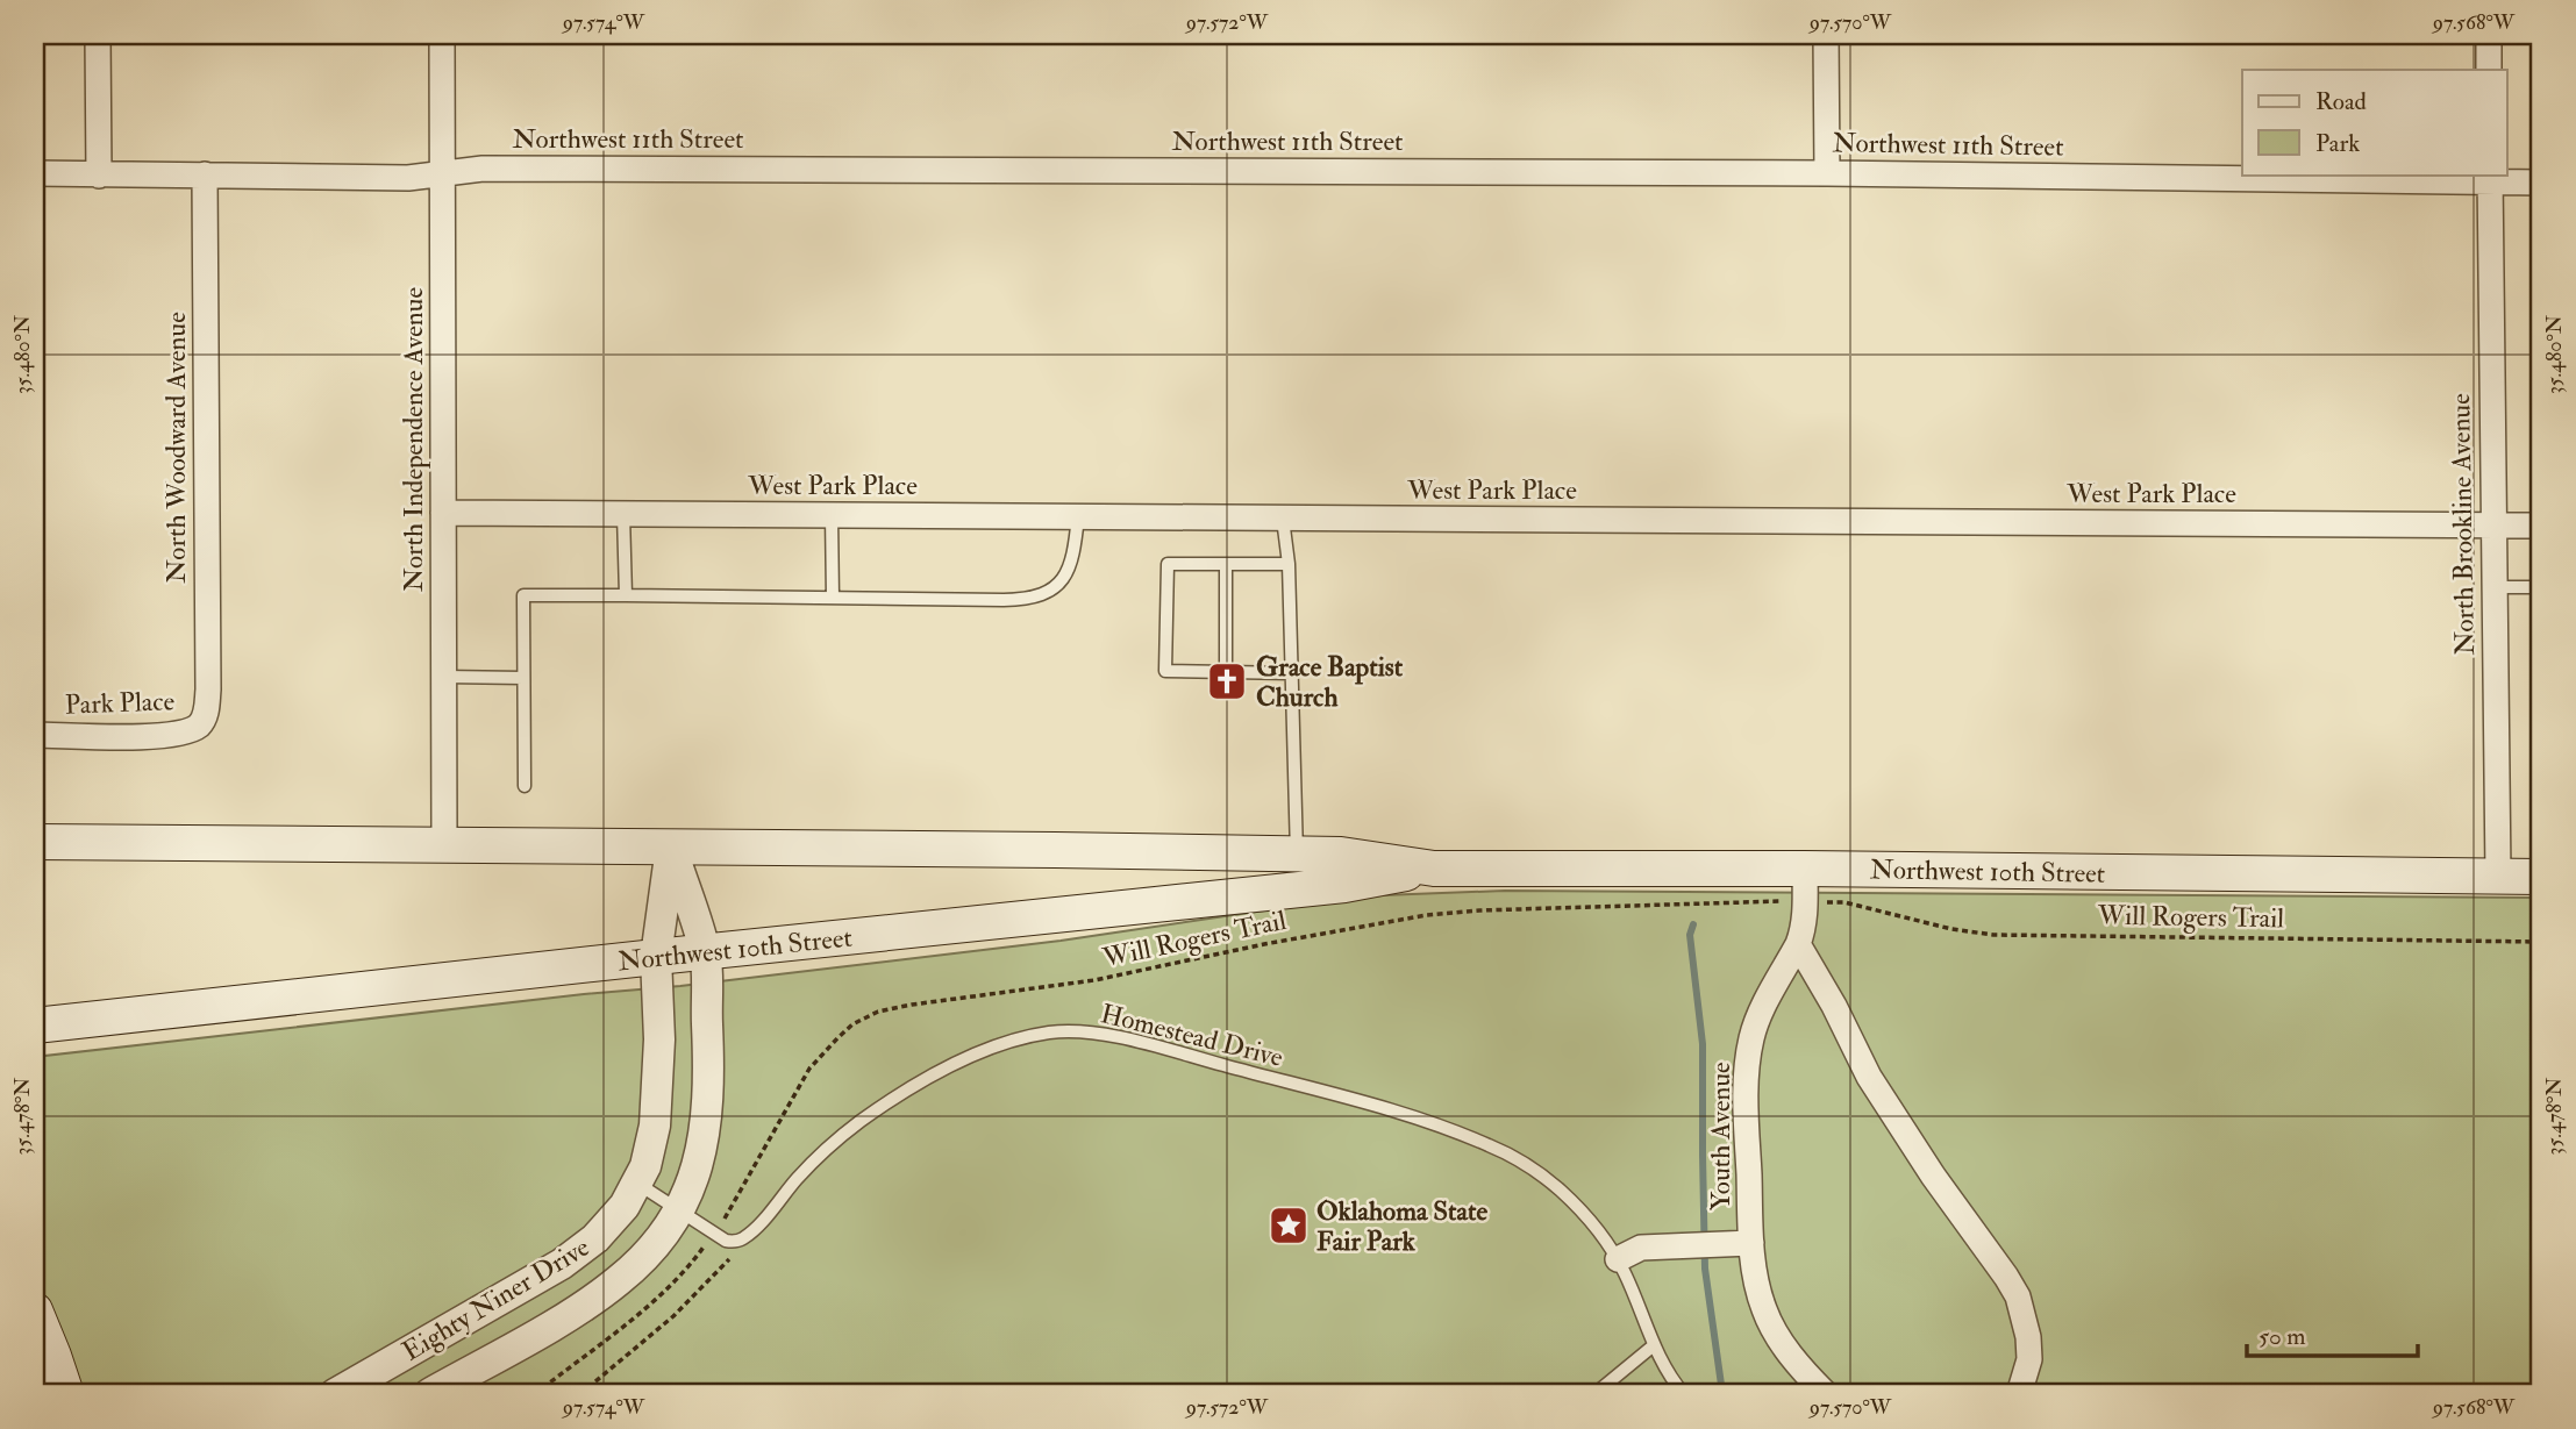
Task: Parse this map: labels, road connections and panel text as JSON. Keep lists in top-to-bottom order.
{
  "streets": {
    "main road": ["Northwest 10th Street"],
    "street": [
      "Northwest 11th Street",
      "North Independence Avenue",
      "North Woodward Avenue",
      "West Park Place",
      "North Brookline Avenue",
      "Park Place",
      "Youth Avenue",
      "Eighty Niner Drive"
    ],
    "lane": ["Homestead Drive"],
    "path": ["Will Rogers Trail"]
  },
  "crossings": [
    ["Northwest 11th Street", "North Independence Avenue"],
    ["Northwest 11th Street", "North Woodward Avenue"],
    ["Northwest 11th Street", "North Brookline Avenue"],
    ["North Independence Avenue", "West Park Place"],
    ["North Independence Avenue", "Northwest 10th Street"],
    ["North Woodward Avenue", "Park Place"],
    ["West Park Place", "North Brookline Avenue"],
    ["North Brookline Avenue", "Northwest 10th Street"],
    ["Northwest 10th Street", "Youth Avenue"],
    ["Northwest 10th Street", "Eighty Niner Drive"]
  ],
  "places": {
    "church": ["Grace Baptist Church"],
    "place": ["Oklahoma State Fair Park"]
  },
  "legend": ["Road", "Park"],
  "scale_bar": "50 m",
  "coordinates": [
    "97.574°W",
    "97.572°W",
    "97.570°W",
    "97.568°W",
    "35.480°N",
    "35.478°N"
  ]
}
